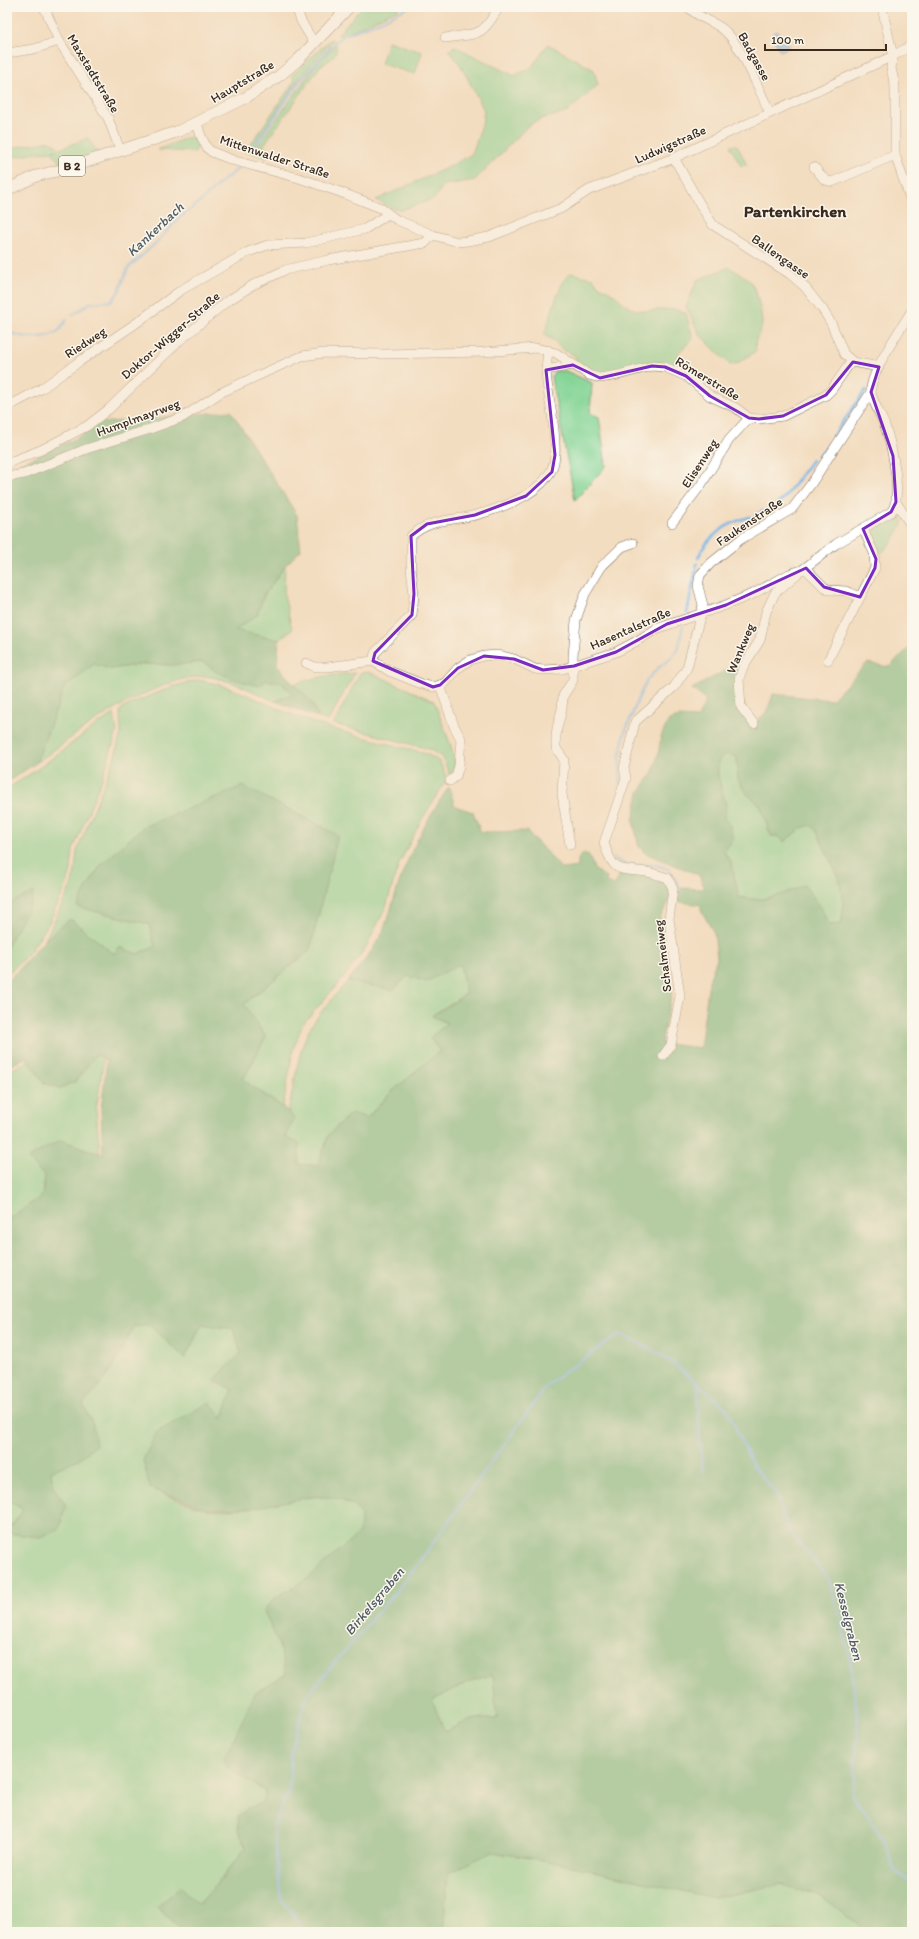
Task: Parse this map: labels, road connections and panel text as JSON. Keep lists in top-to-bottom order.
{
  "streets": {
    "main road": ["Hauptstraße", "B 2"],
    "street": [
      "Badgasse",
      "Maxstadtstraße",
      "Ludwigstraße",
      "Mittenwalder Straße",
      "Ballengasse",
      "Doktor-Wigger-Straße",
      "Riedweg",
      "Römerstraße",
      "Humplmayrweg",
      "Elisenweg",
      "Faukenstraße",
      "Hasentalstraße",
      "Wankweg",
      "Schalmeiweg"
    ]
  },
  "crossings": [
    ["Badgasse", "Ludwigstraße"],
    ["Maxstadtstraße", "B 2"],
    ["Hauptstraße", "Mittenwalder Straße"],
    ["Hauptstraße", "B 2"],
    ["Ludwigstraße", "Mittenwalder Straße"],
    ["Ludwigstraße", "Ballengasse"],
    ["Ludwigstraße", "Doktor-Wigger-Straße"],
    ["Mittenwalder Straße", "B 2"],
    ["Mittenwalder Straße", "Doktor-Wigger-Straße"],
    ["Mittenwalder Straße", "Riedweg"],
    ["Römerstraße", "Humplmayrweg"],
    ["Römerstraße", "Elisenweg"],
    ["Faukenstraße", "Hasentalstraße"],
    ["Faukenstraße", "Schalmeiweg"],
    ["Hasentalstraße", "Wankweg"],
    ["Hasentalstraße", "Schalmeiweg"]
  ],
  "districts": ["Partenkirchen"],
  "water": ["Kankerbach", "Birkelsgraben", "Kesselgraben"],
  "scale_bar": "100 m"
}
